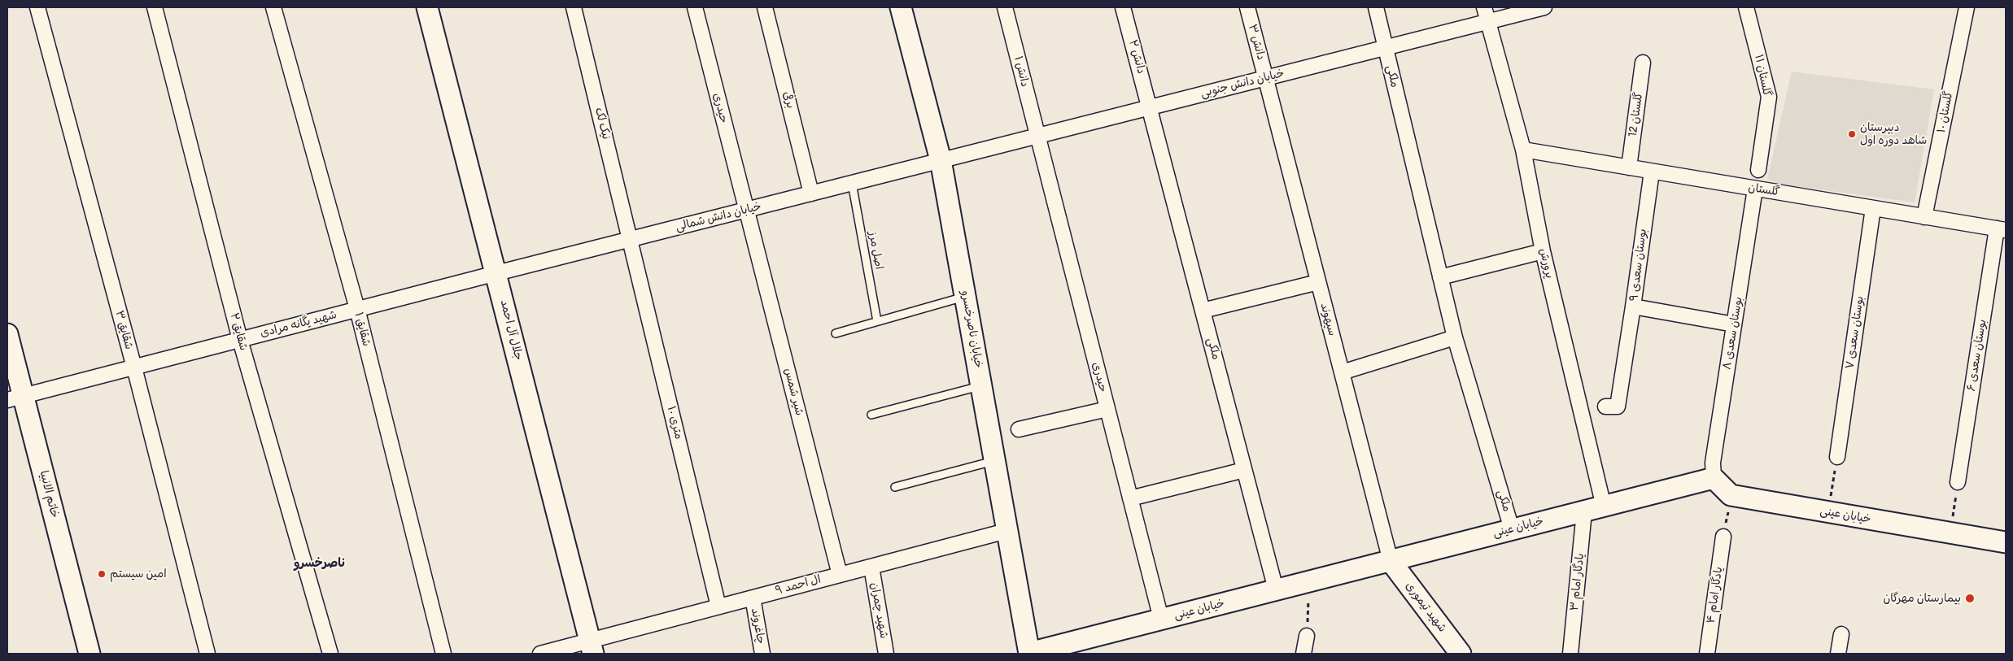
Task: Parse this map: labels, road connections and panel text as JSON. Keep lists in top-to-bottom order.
{
  "streets": {
    "street": [
      "دانش ۳",
      "دانش ۲",
      "دانش ۱",
      "گلستان ۱۱",
      "ملکی",
      "خیابان دانش جنوبی",
      "برفی",
      "حیدری",
      "گلستان ۱۰",
      "گلستان 12",
      "نیک لک",
      "گلستان",
      "خیابان دانش شمالی",
      "پرورش",
      "بوستان سعدی ۹",
      "سپهوند",
      "شهید یگانه مرادی",
      "شقایق ۱",
      "خیابان ناصرخسرو",
      "شقایق ۳",
      "جلال آل احمد",
      "شقایق ۲",
      "بوستان سعدی ۷",
      "بوستان سعدی ۸",
      "بوستان سعدی ۶",
      "شیر شمس",
      "۱۰ متری",
      "خاتم الانبیا",
      "خیابان عینی",
      "یادگار امام ۳",
      "ال احمد ۹",
      "یادگار امام ۴",
      "شهید تیموری",
      "شهید چمران",
      "چاغروند"
    ],
    "lane": ["اصل مرز"]
  },
  "crossings": [
    ["دانش ۳", "خیابان دانش جنوبی"],
    ["دانش ۳", "سپهوند"],
    ["دانش ۲", "ملکی"],
    ["دانش ۲", "خیابان دانش جنوبی"],
    ["دانش ۱", "خیابان دانش جنوبی"],
    ["دانش ۱", "حیدری"],
    ["ملکی", "خیابان دانش جنوبی"],
    ["ملکی", "خیابان عینی"],
    ["خیابان دانش جنوبی", "حیدری"],
    ["خیابان دانش جنوبی", "خیابان دانش شمالی"],
    ["خیابان دانش جنوبی", "پرورش"],
    ["خیابان دانش جنوبی", "سپهوند"],
    ["خیابان دانش جنوبی", "خیابان ناصرخسرو"],
    ["برفی", "خیابان دانش شمالی"],
    ["حیدری", "خیابان دانش شمالی"],
    ["حیدری", "شیر شمس"],
    ["حیدری", "خیابان عینی"],
    ["گلستان ۱۰", "گلستان"],
    ["گلستان 12", "گلستان"],
    ["نیک لک", "خیابان دانش شمالی"],
    ["نیک لک", "۱۰ متری"],
    ["گلستان", "پرورش"],
    ["گلستان", "بوستان سعدی ۹"],
    ["گلستان", "بوستان سعدی ۷"],
    ["گلستان", "بوستان سعدی ۸"],
    ["گلستان", "بوستان سعدی ۶"],
    ["خیابان دانش شمالی", "اصل مرز"],
    ["خیابان دانش شمالی", "شهید یگانه مرادی"],
    ["خیابان دانش شمالی", "خیابان ناصرخسرو"],
    ["خیابان دانش شمالی", "جلال آل احمد"],
    ["خیابان دانش شمالی", "شیر شمس"],
    ["خیابان دانش شمالی", "۱۰ متری"],
    ["پرورش", "خیابان عینی"],
    ["بوستان سعدی ۹", "بوستان سعدی ۸"],
    ["سپهوند", "خیابان عینی"],
    ["سپهوند", "شهید تیموری"],
    ["شهید یگانه مرادی", "شقایق ۱"],
    ["شهید یگانه مرادی", "شقایق ۳"],
    ["شهید یگانه مرادی", "جلال آل احمد"],
    ["شهید یگانه مرادی", "شقایق ۲"],
    ["شهید یگانه مرادی", "خاتم الانبیا"],
    ["خیابان ناصرخسرو", "خیابان عینی"],
    ["خیابان ناصرخسرو", "ال احمد ۹"],
    ["جلال آل احمد", "ال احمد ۹"],
    ["بوستان سعدی ۸", "خیابان عینی"],
    ["شیر شمس", "ال احمد ۹"],
    ["۱۰ متری", "ال احمد ۹"],
    ["خیابان عینی", "یادگار امام ۳"],
    ["خیابان عینی", "شهید تیموری"],
    ["ال احمد ۹", "شهید چمران"],
    ["ال احمد ۹", "چاغروند"]
  ],
  "districts": ["ناصرخسرو"],
  "places": ["دبیرستان شاهد دوره اول", "امین سیستم", "بیمارستان مهرگان"]
}
